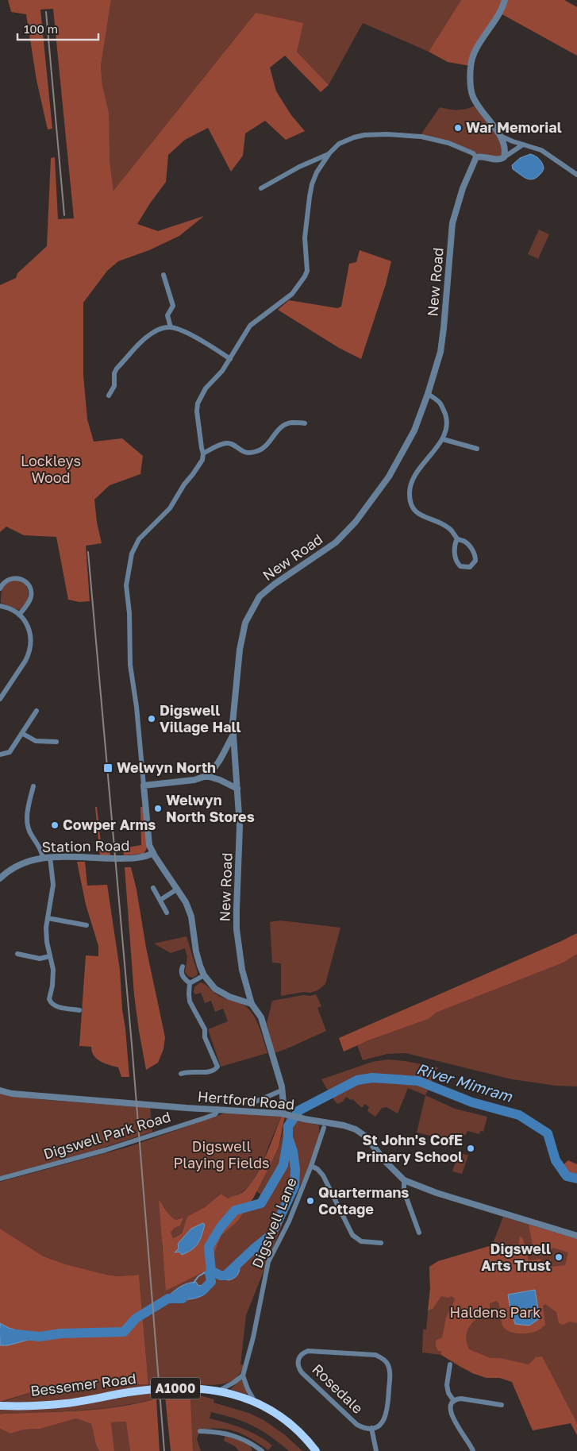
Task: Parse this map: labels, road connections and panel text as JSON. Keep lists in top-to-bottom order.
{
  "streets": {
    "main road": ["Bessemer Road", "A1000"],
    "street": [
      "New Road",
      "Station Road",
      "Hertford Road",
      "Digswell Park Road",
      "Digswell Lane",
      "Rosedale"
    ]
  },
  "crossings": [
    ["New Road", "Hertford Road"],
    ["Hertford Road", "Digswell Park Road"]
  ],
  "water": ["River Mimram"],
  "parks": ["Lockleys Wood", "Digswell Playing Fields", "Haldens Park"],
  "places": {
    "other": [
      "War Memorial",
      "Digswell Village Hall",
      "Welwyn North Stores",
      "Cowper Arms",
      "St John's CofE Primary School",
      "Quartermans Cottage",
      "Digswell Arts Trust"
    ],
    "transit": ["Welwyn North"]
  },
  "scale_bar": "100 m"
}
